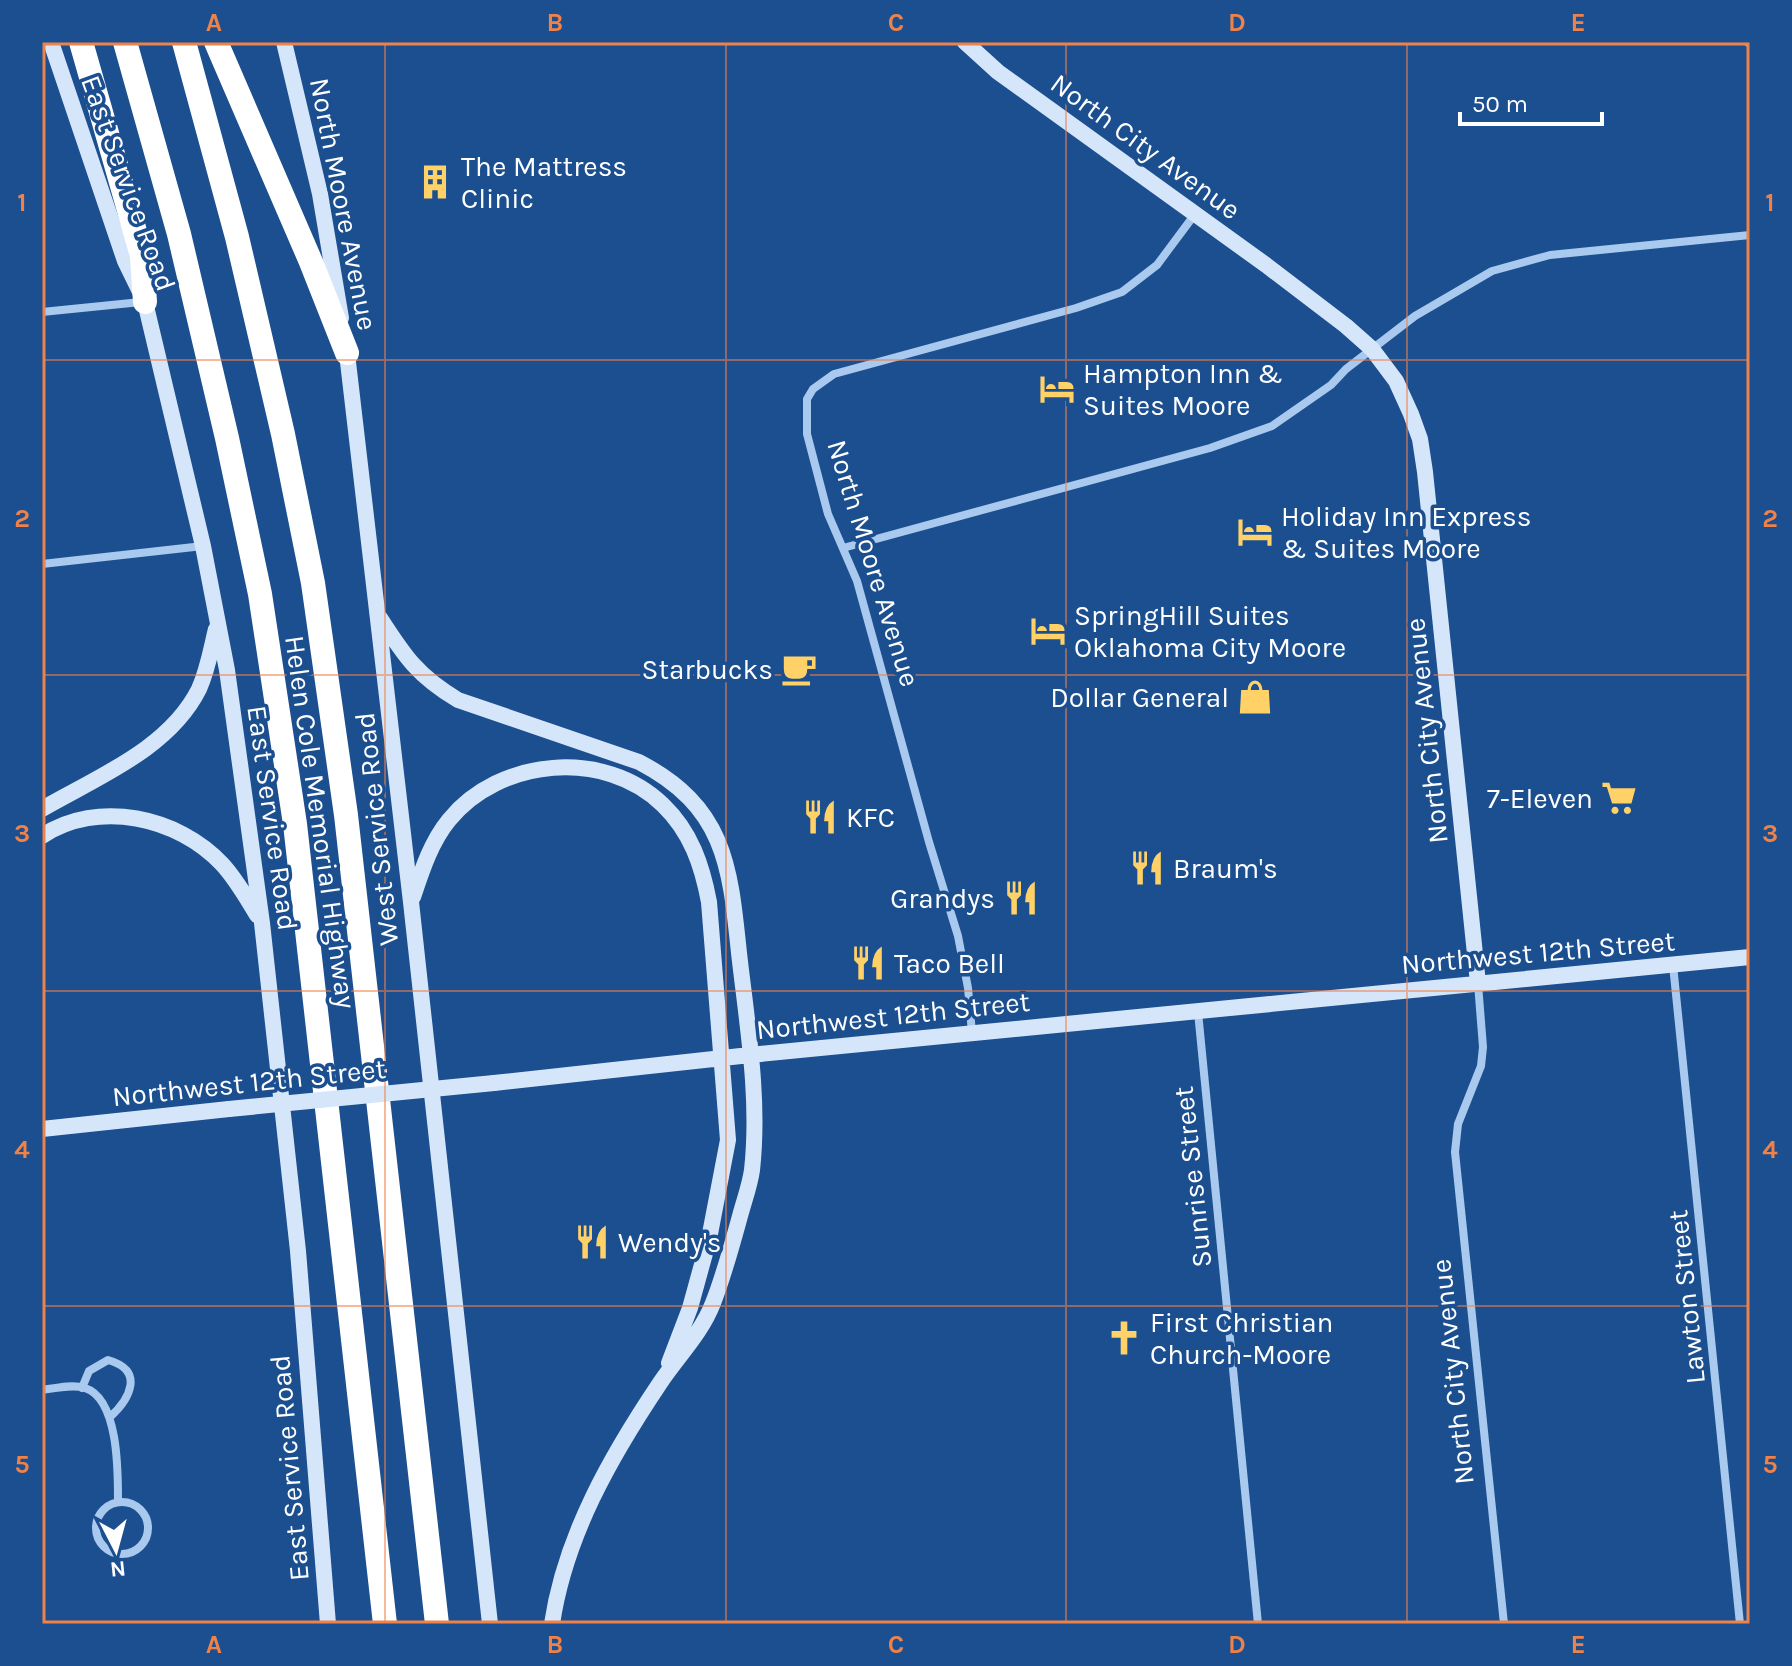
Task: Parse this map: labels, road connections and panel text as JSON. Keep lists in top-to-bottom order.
{
  "streets": {
    "highway": ["Helen Cole Memorial Highway"],
    "main road": [
      "North City Avenue",
      "East Service Road",
      "North Moore Avenue",
      "West Service Road",
      "Northwest 12th Street"
    ],
    "street": ["Sunrise Street", "Lawton Street"]
  },
  "crossings": [
    ["North City Avenue", "North Moore Avenue"],
    ["North City Avenue", "Northwest 12th Street"],
    ["North Moore Avenue", "West Service Road"],
    ["North Moore Avenue", "Northwest 12th Street"],
    ["Northwest 12th Street", "Sunrise Street"],
    ["Northwest 12th Street", "Lawton Street"]
  ],
  "places": {
    "building": ["The Mattress Clinic"],
    "hotel": ["Hampton Inn & Suites Moore", "Holiday Inn Express & Suites Moore", "SpringHill Suites Oklahoma City Moore"],
    "cafe": ["Starbucks"],
    "shop": ["Dollar General"],
    "supermarket": ["7-Eleven"],
    "restaurant": [
      "KFC",
      "Braum's",
      "Grandys",
      "Taco Bell",
      "Wendy's"
    ],
    "church": ["First Christian Church-Moore"]
  },
  "scale_bar": "50 m",
  "north": "bottom",
  "grid": {
    "columns": [
      "A",
      "B",
      "C",
      "D",
      "E"
    ],
    "rows": [
      "1",
      "2",
      "3",
      "4",
      "5"
    ]
  }
}
